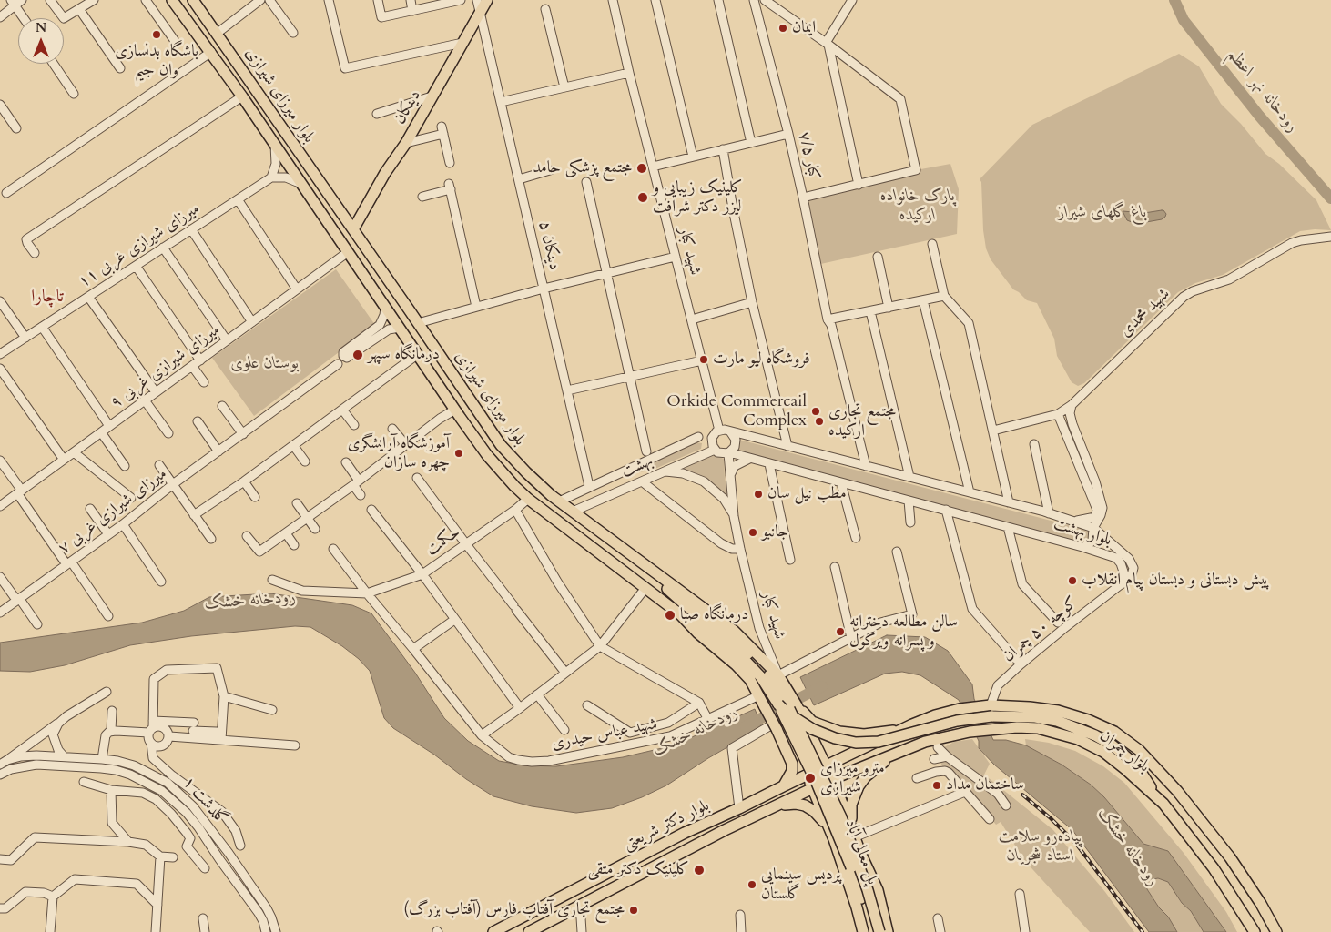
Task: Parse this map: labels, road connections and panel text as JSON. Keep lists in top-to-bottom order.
{
  "streets": {
    "main road": [
      "بلوار میرزای شیرازی",
      "دینکان",
      "بلوار چمران",
      "بلوار دکتر شریعتی",
      "پل معالی آباد"
    ],
    "street": [
      "۷/۵ کبار",
      "میرزای شیرازی غربی ۱۱",
      "۵ دینکان",
      "شهید کبار",
      "شهید محمدی",
      "میرزای شیرازی غربی ۹",
      "بهشت",
      "۷ میرزای شیرازی غربی",
      "بلوار بهشت",
      "حکمت",
      "کوچه ۵۰ چمران",
      "شهید عباس حیدری",
      "گلدشت ۱"
    ]
  },
  "crossings": [
    ["بلوار میرزای شیرازی", "دینکان"],
    ["بلوار میرزای شیرازی", "شهید کبار"],
    ["بلوار میرزای شیرازی", "میرزای شیرازی غربی ۹"],
    ["بلوار میرزای شیرازی", "بهشت"],
    ["بلوار میرزای شیرازی", "حکمت"],
    ["بلوار میرزای شیرازی", "شهید عباس حیدری"],
    ["بلوار میرزای شیرازی", "بلوار چمران"],
    ["بلوار میرزای شیرازی", "پل معالی آباد"],
    ["دینکان", "۵ دینکان"],
    ["۷/۵ کبار", "بلوار بهشت"],
    ["شهید کبار", "بهشت"],
    ["شهید کبار", "بلوار بهشت"],
    ["بهشت", "بلوار بهشت"],
    ["بلوار بهشت", "کوچه ۵۰ چمران"],
    ["حکمت", "شهید عباس حیدری"],
    ["کوچه ۵۰ چمران", "بلوار چمران"],
    ["بلوار چمران", "بلوار دکتر شریعتی"],
    ["بلوار چمران", "پل معالی آباد"]
  ],
  "districts": ["تاچارا"],
  "water": ["رودخانه نهر اعظم", "رودخانه خشک"],
  "parks": [
    "پارک خانواده ارکیده",
    "باغ گلهای شیراز",
    "بوستان علوی",
    "پیاده‌رو سلامت استاد شجریان"
  ],
  "places": [
    "ایمان",
    "باشگاه بدنسازی وان جیم",
    "مجتمع پزشکی حامد",
    "کلینیک زیبایی و لیزر دکتر شرافت",
    "درمانگاه سپهر",
    "فروشگاه لیو مارت",
    "Orkide Commercail Complex",
    "مجتمع تجاری ارکیده",
    "آموزشگاه آرایشگری چهره سازان",
    "مطب نیل سان",
    "جانبو",
    "پیش دبستانی و دبستان پیام انقلاب",
    "درمانگاه صبا",
    "سالن مطالعه دخترانه و پسرانه ویرگول",
    "مترو میرزای شیرازی",
    "ساختمان مداد",
    "کلینیک دکتر متقی",
    "پردیس سینمایی گلستان",
    "مجتمع تجاری آفتاب فارس (آفتاب بزرگ)"
  ],
  "north": "top"
}
